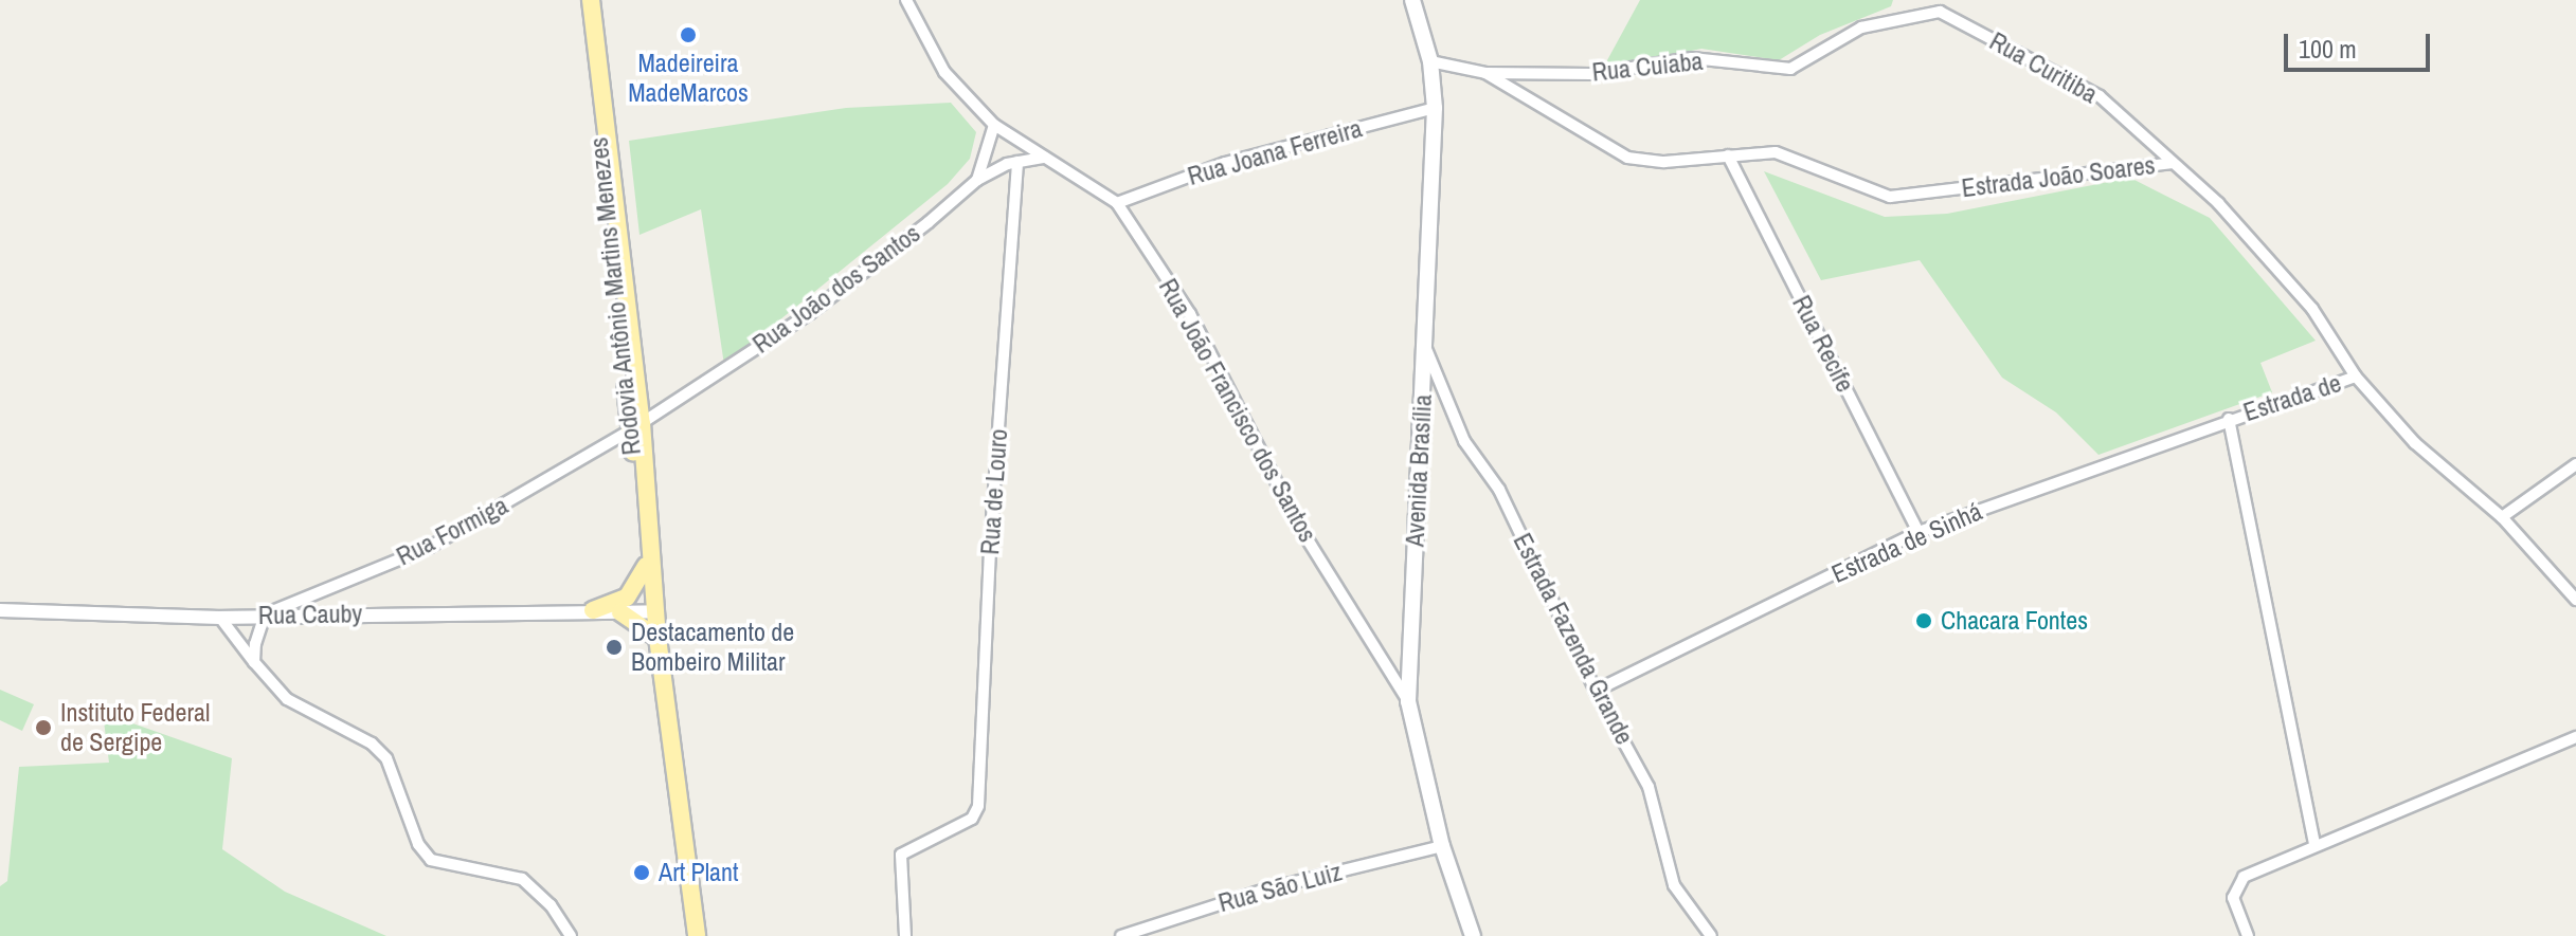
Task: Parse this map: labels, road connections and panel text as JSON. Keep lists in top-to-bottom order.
{
  "streets": {
    "main road": ["Rodovia Antônio Martins Menezes", "Avenida Brasília"],
    "street": [
      "Rua Cuiaba",
      "Rua Curitiba",
      "Rua Joana Ferreira",
      "Estrada João Soares",
      "Rua João dos Santos",
      "Rua Recife",
      "Estrada de",
      "Rua João Francisco dos Santos",
      "Rua de Louro",
      "Rua Formiga",
      "Estrada de Sinhá",
      "Rua Cauby",
      "Estrada Fazenda Grande",
      "Rua São Luiz"
    ]
  },
  "crossings": [
    ["Rua Cuiaba", "Rua Curitiba"],
    ["Rua Cuiaba", "Estrada João Soares"],
    ["Rua Curitiba", "Estrada João Soares"],
    ["Rua Joana Ferreira", "Rua João Francisco dos Santos"],
    ["Rua Joana Ferreira", "Avenida Brasília"],
    ["Estrada João Soares", "Rua Recife"],
    ["Estrada João Soares", "Estrada de"],
    ["Estrada João Soares", "Avenida Brasília"],
    ["Rua João dos Santos", "Rodovia Antônio Martins Menezes"],
    ["Rua João dos Santos", "Rua João Francisco dos Santos"],
    ["Rua João dos Santos", "Rua de Louro"],
    ["Rua João dos Santos", "Rua Formiga"],
    ["Rodovia Antônio Martins Menezes", "Rua Formiga"],
    ["Rodovia Antônio Martins Menezes", "Rua Cauby"],
    ["Rua Recife", "Estrada de Sinhá"],
    ["Estrada de", "Estrada de Sinhá"],
    ["Rua João Francisco dos Santos", "Avenida Brasília"],
    ["Avenida Brasília", "Estrada Fazenda Grande"],
    ["Avenida Brasília", "Rua São Luiz"],
    ["Rua Formiga", "Rua Cauby"],
    ["Estrada de Sinhá", "Estrada Fazenda Grande"]
  ],
  "places": [
    "Madeireira MadeMarcos",
    "Chacara Fontes",
    "Destacamento de Bombeiro Militar",
    "Instituto Federal de Sergipe",
    "Art Plant"
  ],
  "scale_bar": "100 m"
}
